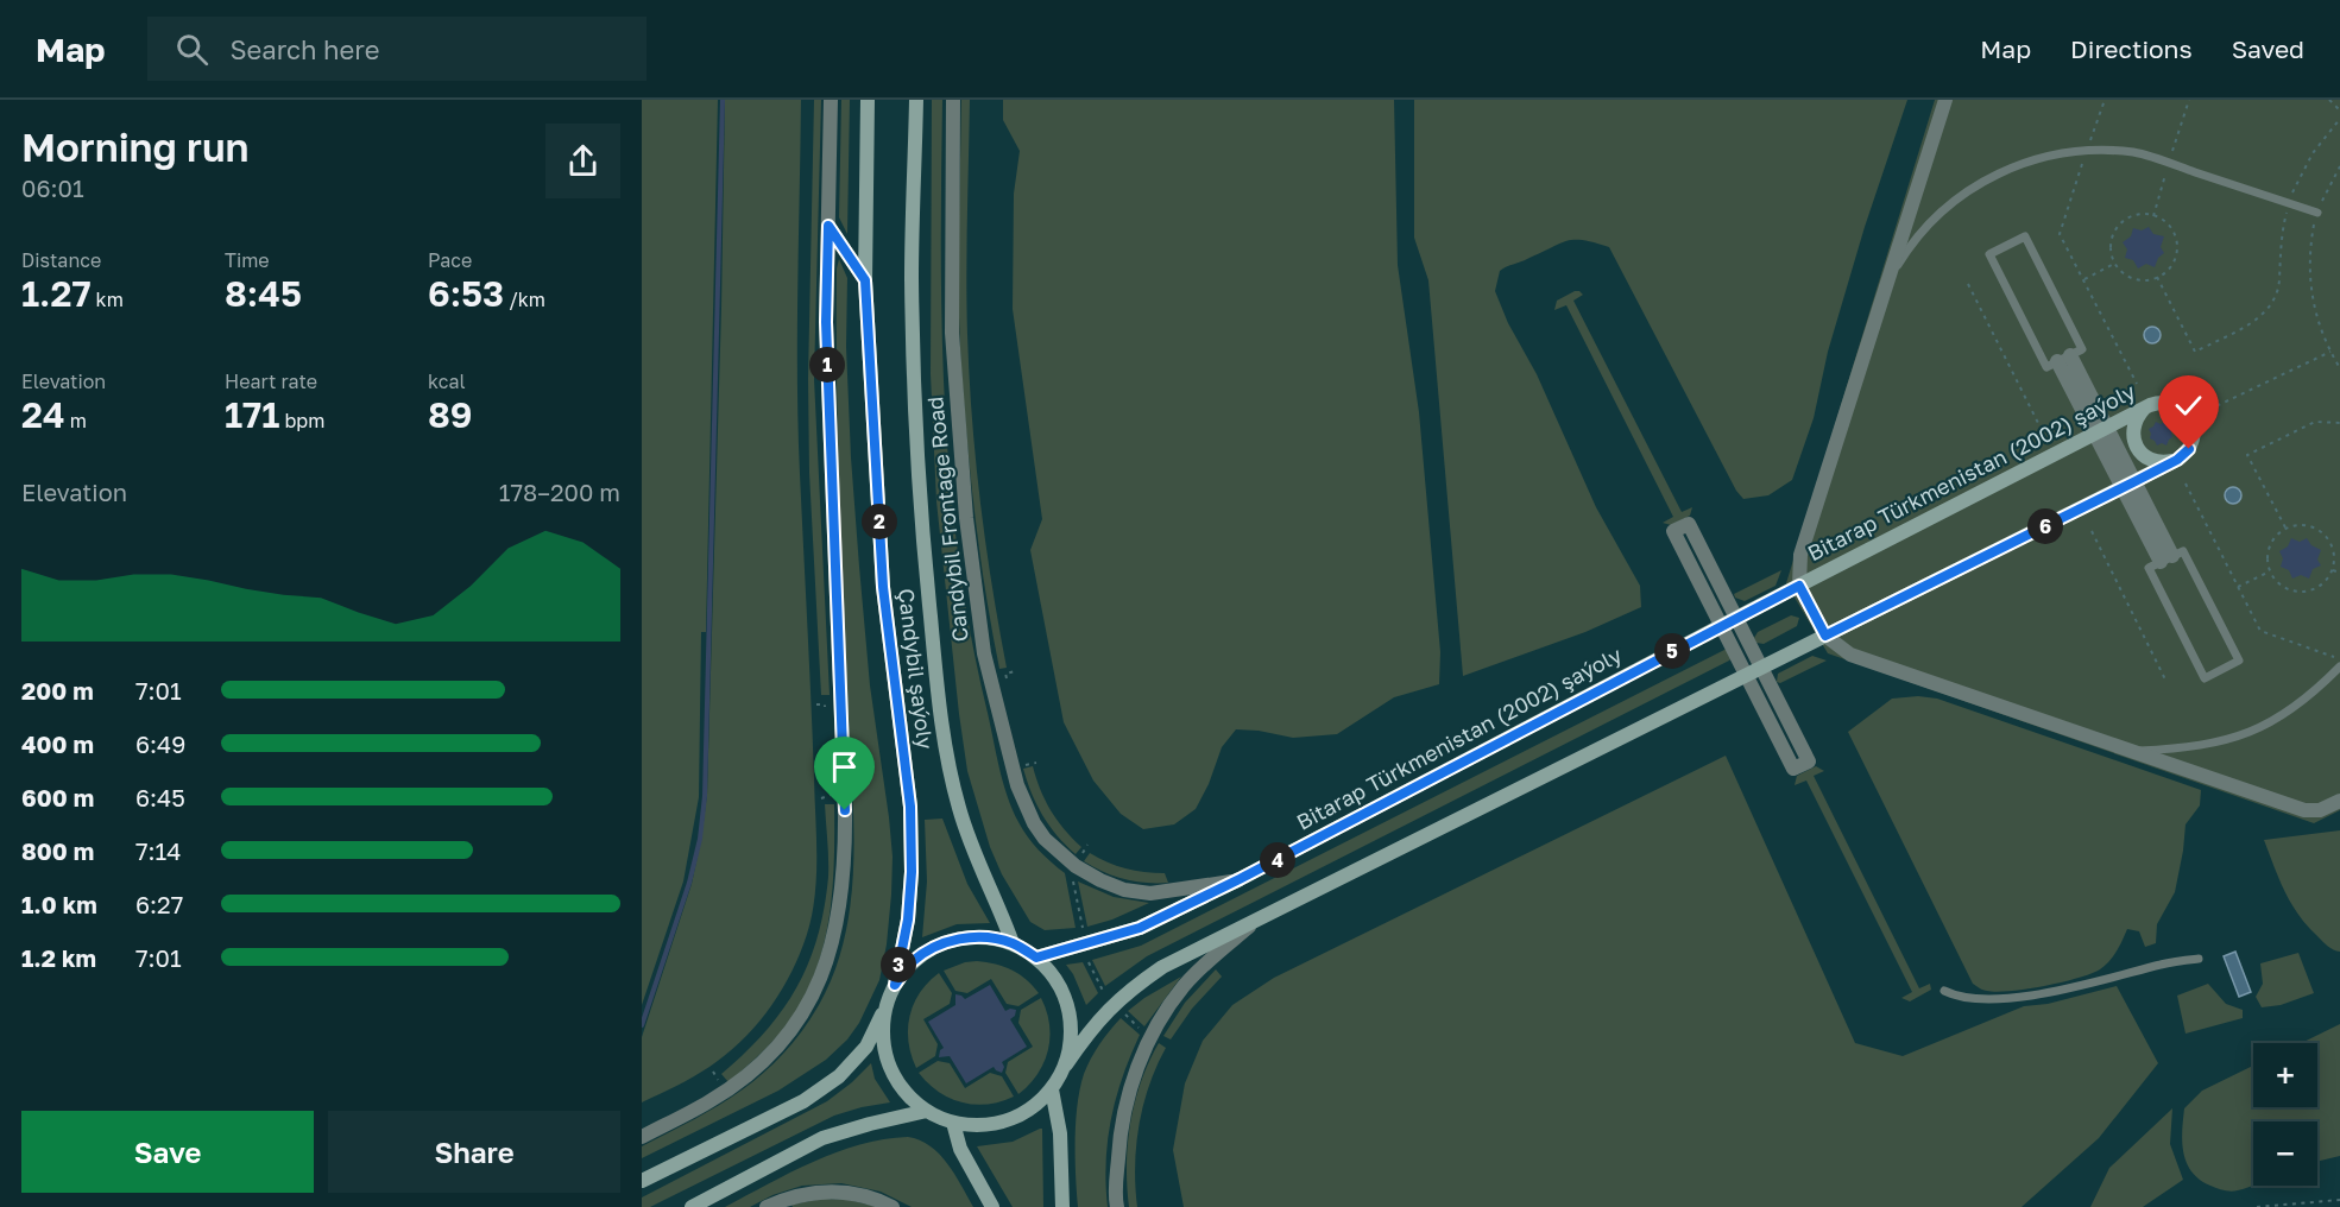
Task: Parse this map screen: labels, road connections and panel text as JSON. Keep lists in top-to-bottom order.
{
  "streets": {
    "main road": ["Bitarap Türkmenistan (2002) şaýoly", "Çandybil şaýoly"],
    "street": ["Candybil Frontage Road"]
  },
  "crossings": [
    ["Bitarap Türkmenistan (2002) şaýoly", "Candybil Frontage Road"],
    ["Bitarap Türkmenistan (2002) şaýoly", "Çandybil şaýoly"]
  ],
  "page": {
    "header": "Map",
    "search": "Search here",
    "nav": ["Map", "Directions", "Saved"],
    "heading": ["Morning run", "06:01"],
    "stats": [
      ["Distance", "1.27 km"],
      ["Time", "8:45"],
      ["Pace", "6:53 /km"],
      ["Elevation", "24 m"],
      ["Heart rate", "171 bpm"],
      ["kcal", "89"]
    ],
    "pins": [
      "1",
      "2",
      "6",
      "5",
      "4",
      "3"
    ],
    "chart": ["Elevation", "178–200 m"],
    "list": [
      {
        "name": "200 m",
        "note": "7:01"
      },
      {
        "name": "400 m",
        "note": "6:49"
      },
      {
        "name": "600 m",
        "note": "6:45"
      },
      {
        "name": "800 m",
        "note": "7:14"
      },
      {
        "name": "1.0 km",
        "note": "6:27"
      },
      {
        "name": "1.2 km",
        "note": "7:01"
      }
    ],
    "map_buttons": ["+", "−"],
    "buttons": ["Save", "Share"]
  }
}
